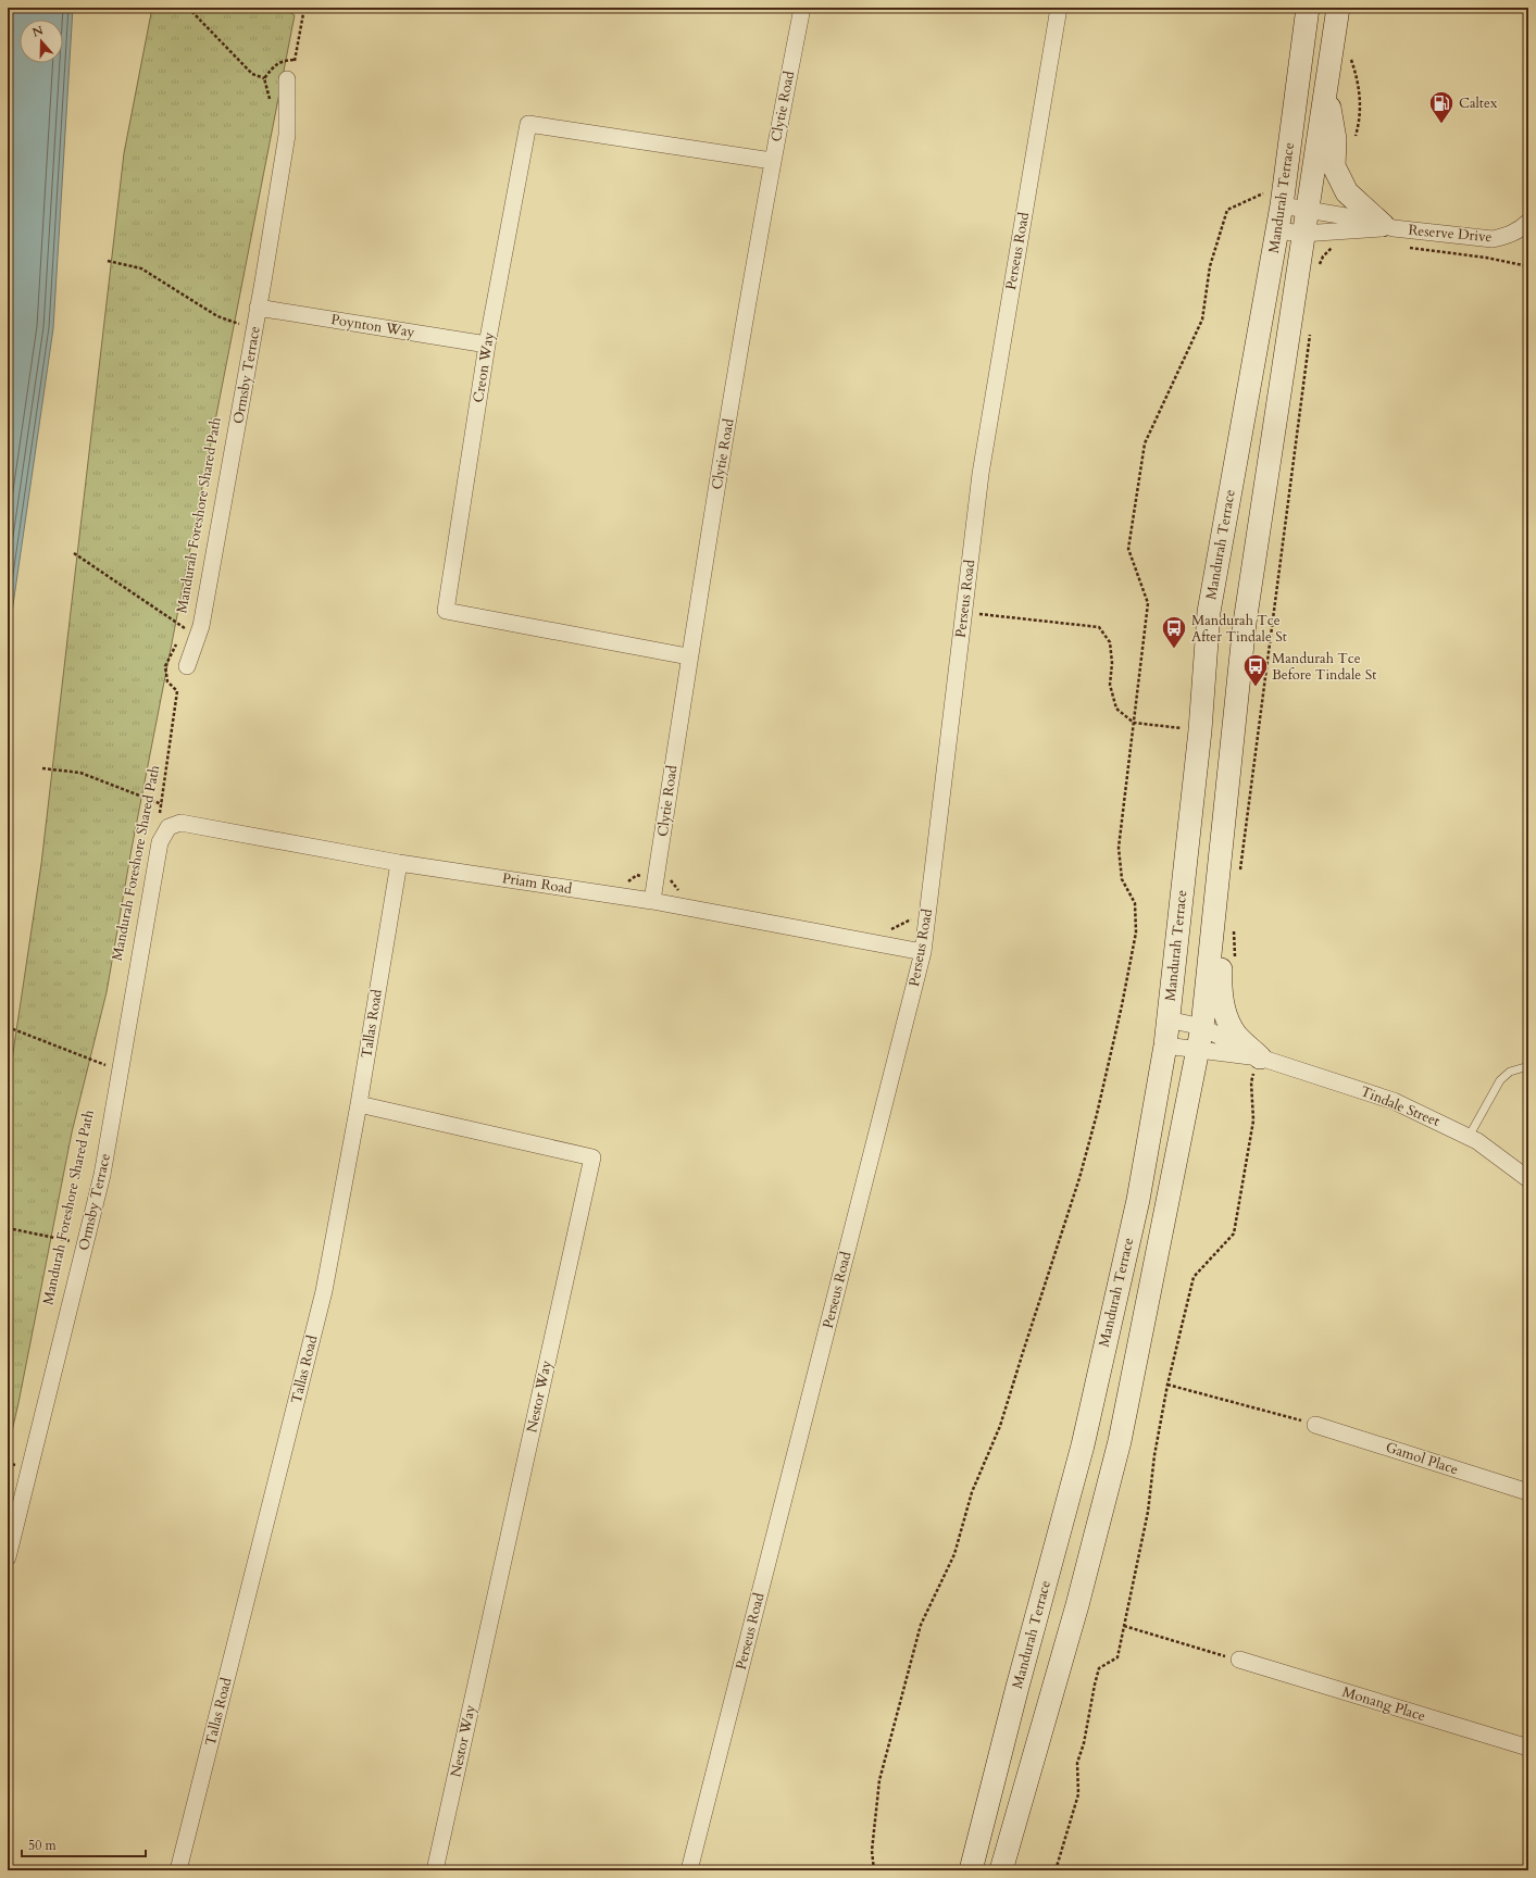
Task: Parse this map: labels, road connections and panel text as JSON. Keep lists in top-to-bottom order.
{
  "streets": {
    "main road": ["Mandurah Terrace"],
    "street": [
      "Clytie Road",
      "Reserve Drive",
      "Perseus Road",
      "Poynton Way",
      "Creon Way",
      "Ormsby Terrace",
      "Priam Road",
      "Tallas Road",
      "Tindale Street",
      "Nestor Way",
      "Gamol Place",
      "Monang Place"
    ],
    "path": ["Mandurah Foreshore Shared Path"]
  },
  "crossings": [
    ["Clytie Road", "Creon Way"],
    ["Clytie Road", "Priam Road"],
    ["Mandurah Terrace", "Reserve Drive"],
    ["Mandurah Terrace", "Tindale Street"],
    ["Perseus Road", "Priam Road"],
    ["Poynton Way", "Creon Way"],
    ["Poynton Way", "Ormsby Terrace"],
    ["Ormsby Terrace", "Priam Road"],
    ["Priam Road", "Tallas Road"],
    ["Tallas Road", "Nestor Way"]
  ],
  "places": {
    "fuel station": ["Caltex"],
    "bus stop": ["Mandurah Tce After Tindale St", "Mandurah Tce Before Tindale St"]
  },
  "scale_bar": "50 m",
  "north": "top"
}
